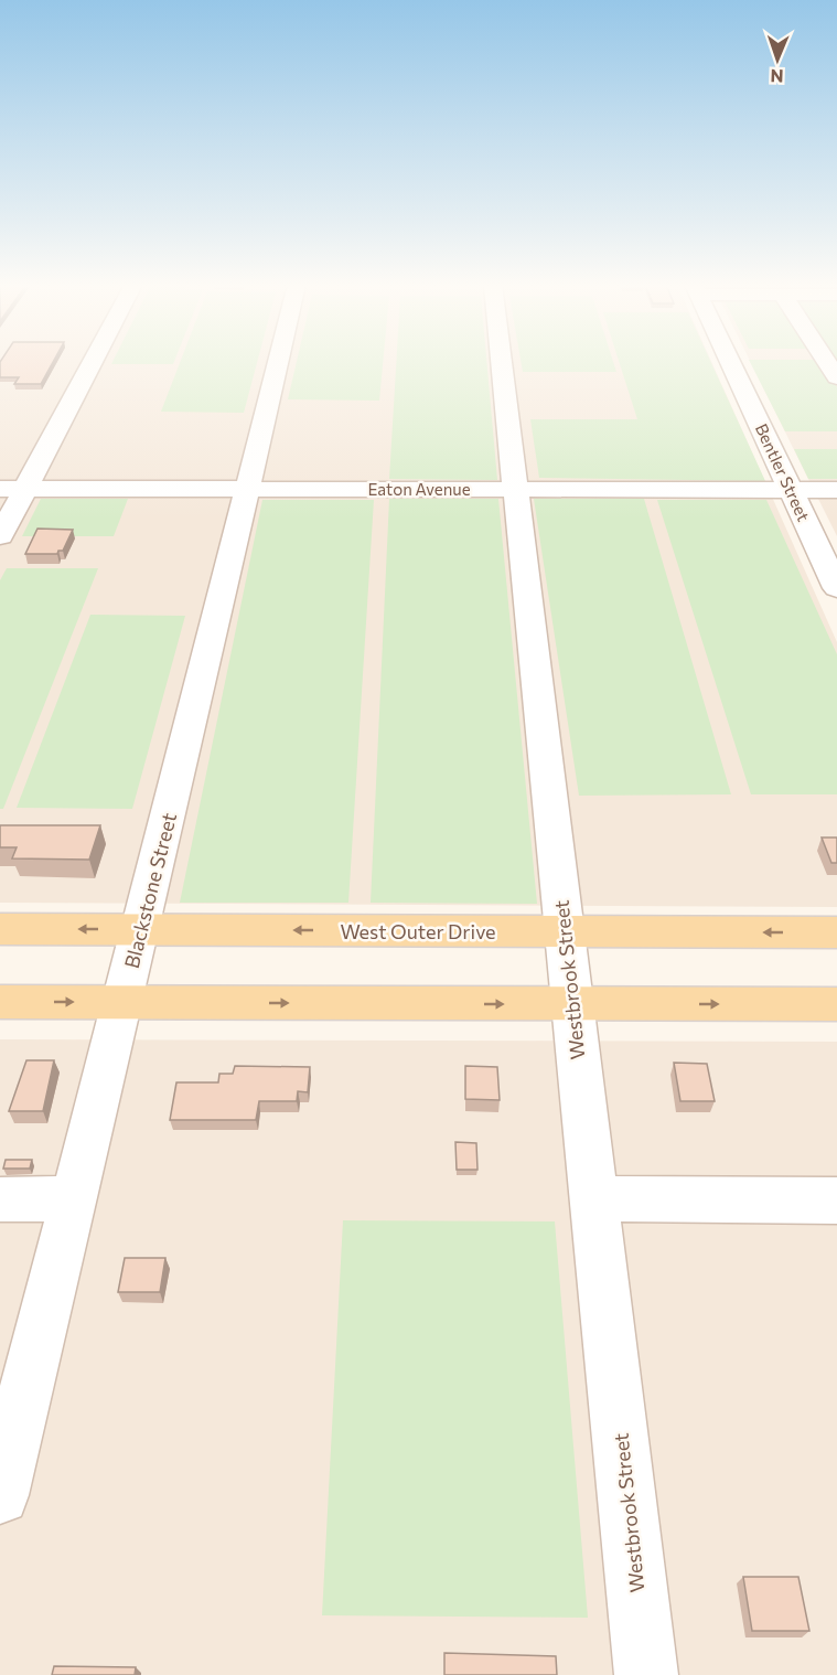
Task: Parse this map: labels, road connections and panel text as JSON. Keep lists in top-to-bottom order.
{
  "streets": {
    "main road": ["West Outer Drive"],
    "street": [
      "Bentler Street",
      "Eaton Avenue",
      "Blackstone Street",
      "Westbrook Street"
    ]
  },
  "crossings": [
    ["Bentler Street", "Eaton Avenue"],
    ["Eaton Avenue", "Blackstone Street"],
    ["Eaton Avenue", "Westbrook Street"],
    ["Blackstone Street", "West Outer Drive"],
    ["West Outer Drive", "Westbrook Street"]
  ],
  "north": "bottom"
}
